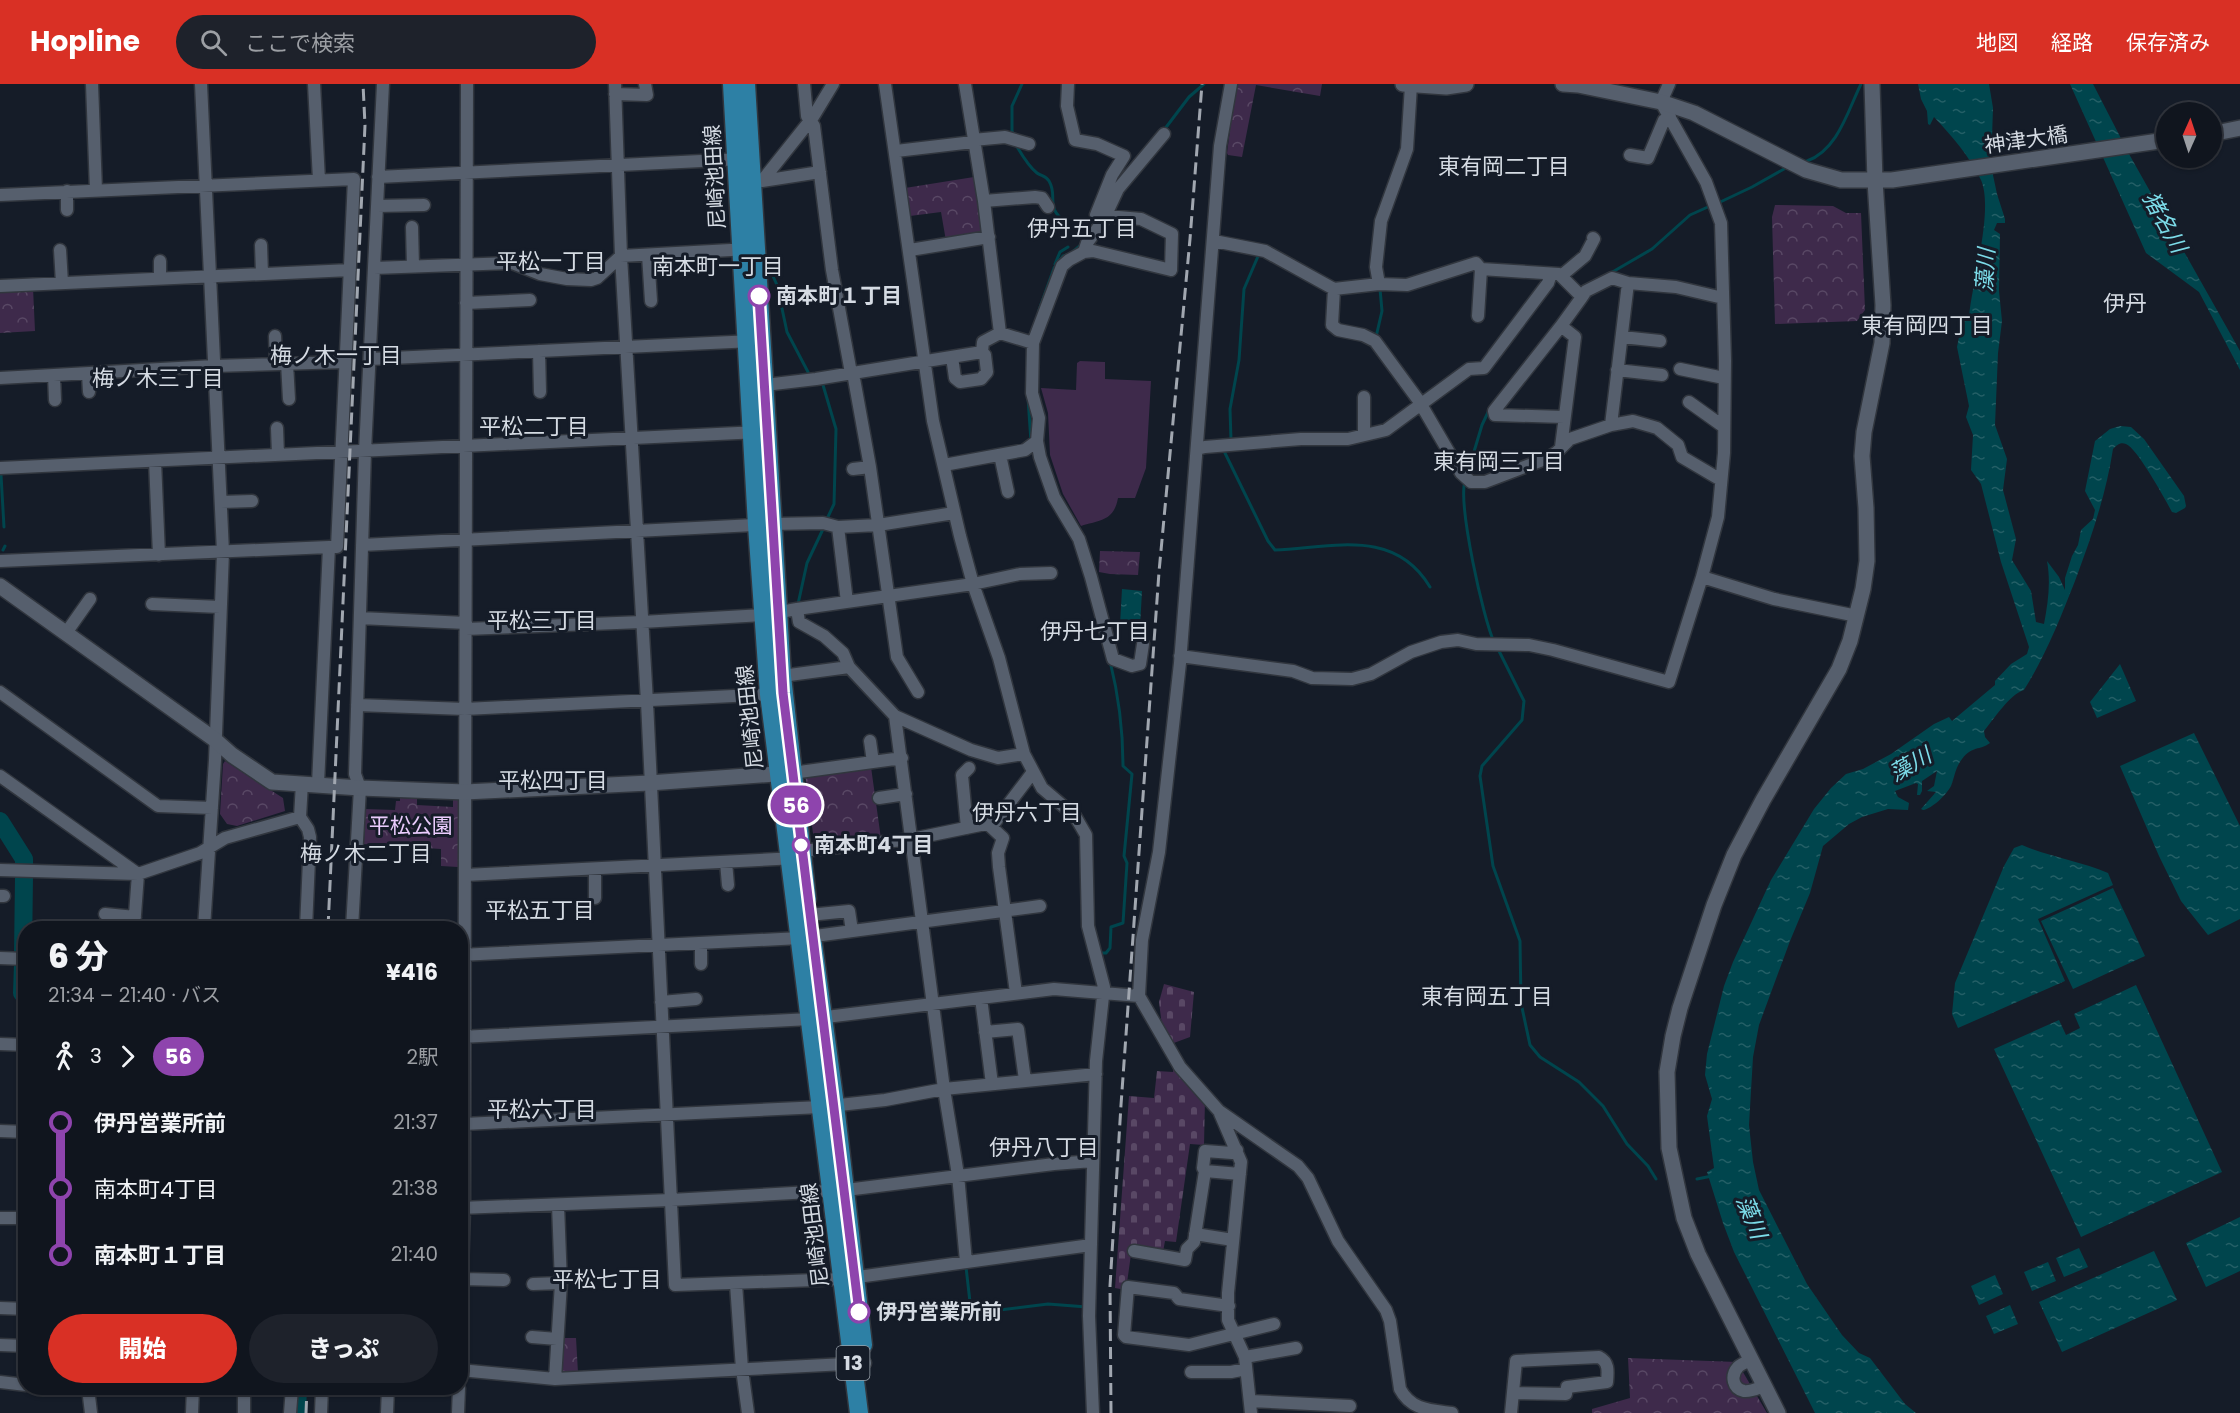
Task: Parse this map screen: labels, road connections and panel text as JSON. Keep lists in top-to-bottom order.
{
  "streets": {
    "main road": ["尼崎池田線", "13"],
    "street": ["神津大橋"]
  },
  "districts": [
    "東有岡二丁目",
    "伊丹五丁目",
    "平松一丁目",
    "南本町一丁目",
    "伊丹",
    "東有岡四丁目",
    "梅ノ木一丁目",
    "梅ノ木三丁目",
    "平松二丁目",
    "東有岡三丁目",
    "平松三丁目",
    "伊丹七丁目",
    "平松四丁目",
    "伊丹六丁目",
    "梅ノ木二丁目",
    "平松五丁目",
    "東有岡五丁目",
    "平松六丁目",
    "伊丹八丁目",
    "平松七丁目"
  ],
  "water": ["猪名川", "藻川"],
  "parks": ["平松公園"],
  "places": ["南本町１丁目", "南本町4丁目", "伊丹営業所前"],
  "lines": ["bus line 56"],
  "north": "top",
  "page": {
    "header": "Hopline",
    "search": "ここで検索",
    "nav": ["地図", "経路", "保存済み"],
    "on_map": "56",
    "heading": ["6 分", "21:34 – 21:40 · バス", "¥416"],
    "legs": ["3", "56", "2駅"],
    "list": [
      {
        "name": "伊丹営業所前",
        "value": "21:37"
      },
      {
        "name": "南本町4丁目",
        "value": "21:38"
      },
      {
        "name": "南本町１丁目",
        "value": "21:40"
      }
    ],
    "buttons": ["開始", "きっぷ"]
  }
}
